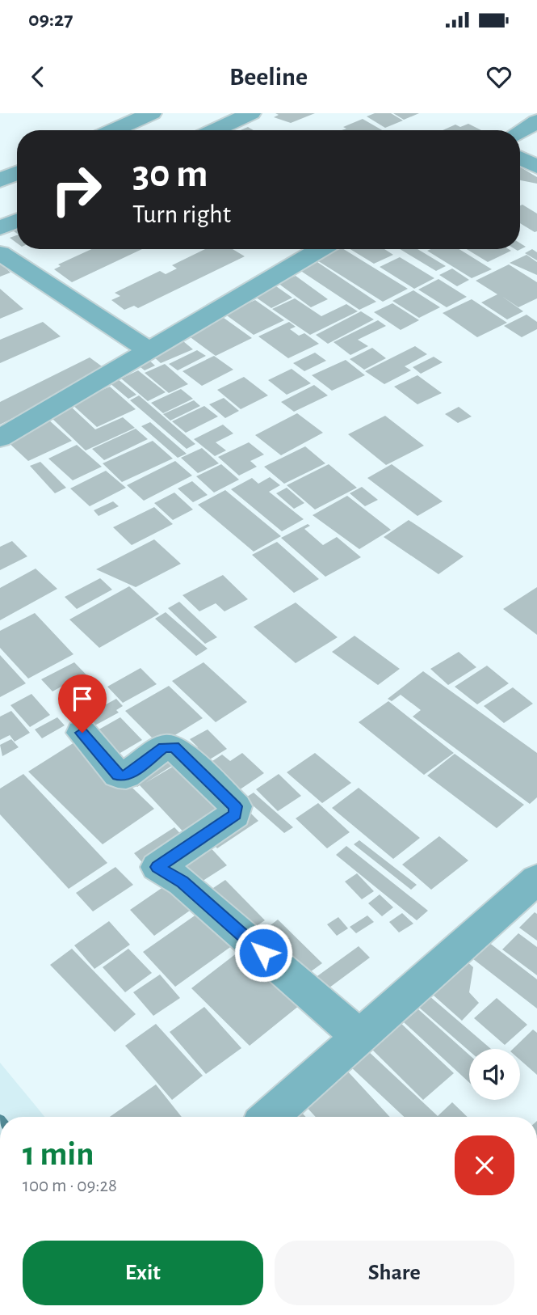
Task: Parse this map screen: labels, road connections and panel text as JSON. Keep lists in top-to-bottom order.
{
  "page": {
    "status": "09:27",
    "header": "Beeline",
    "turn": ["30 m", "Turn right"],
    "heading": ["1 min", "100 m · 09:28"],
    "buttons": ["Exit", "Share"]
  }
}
